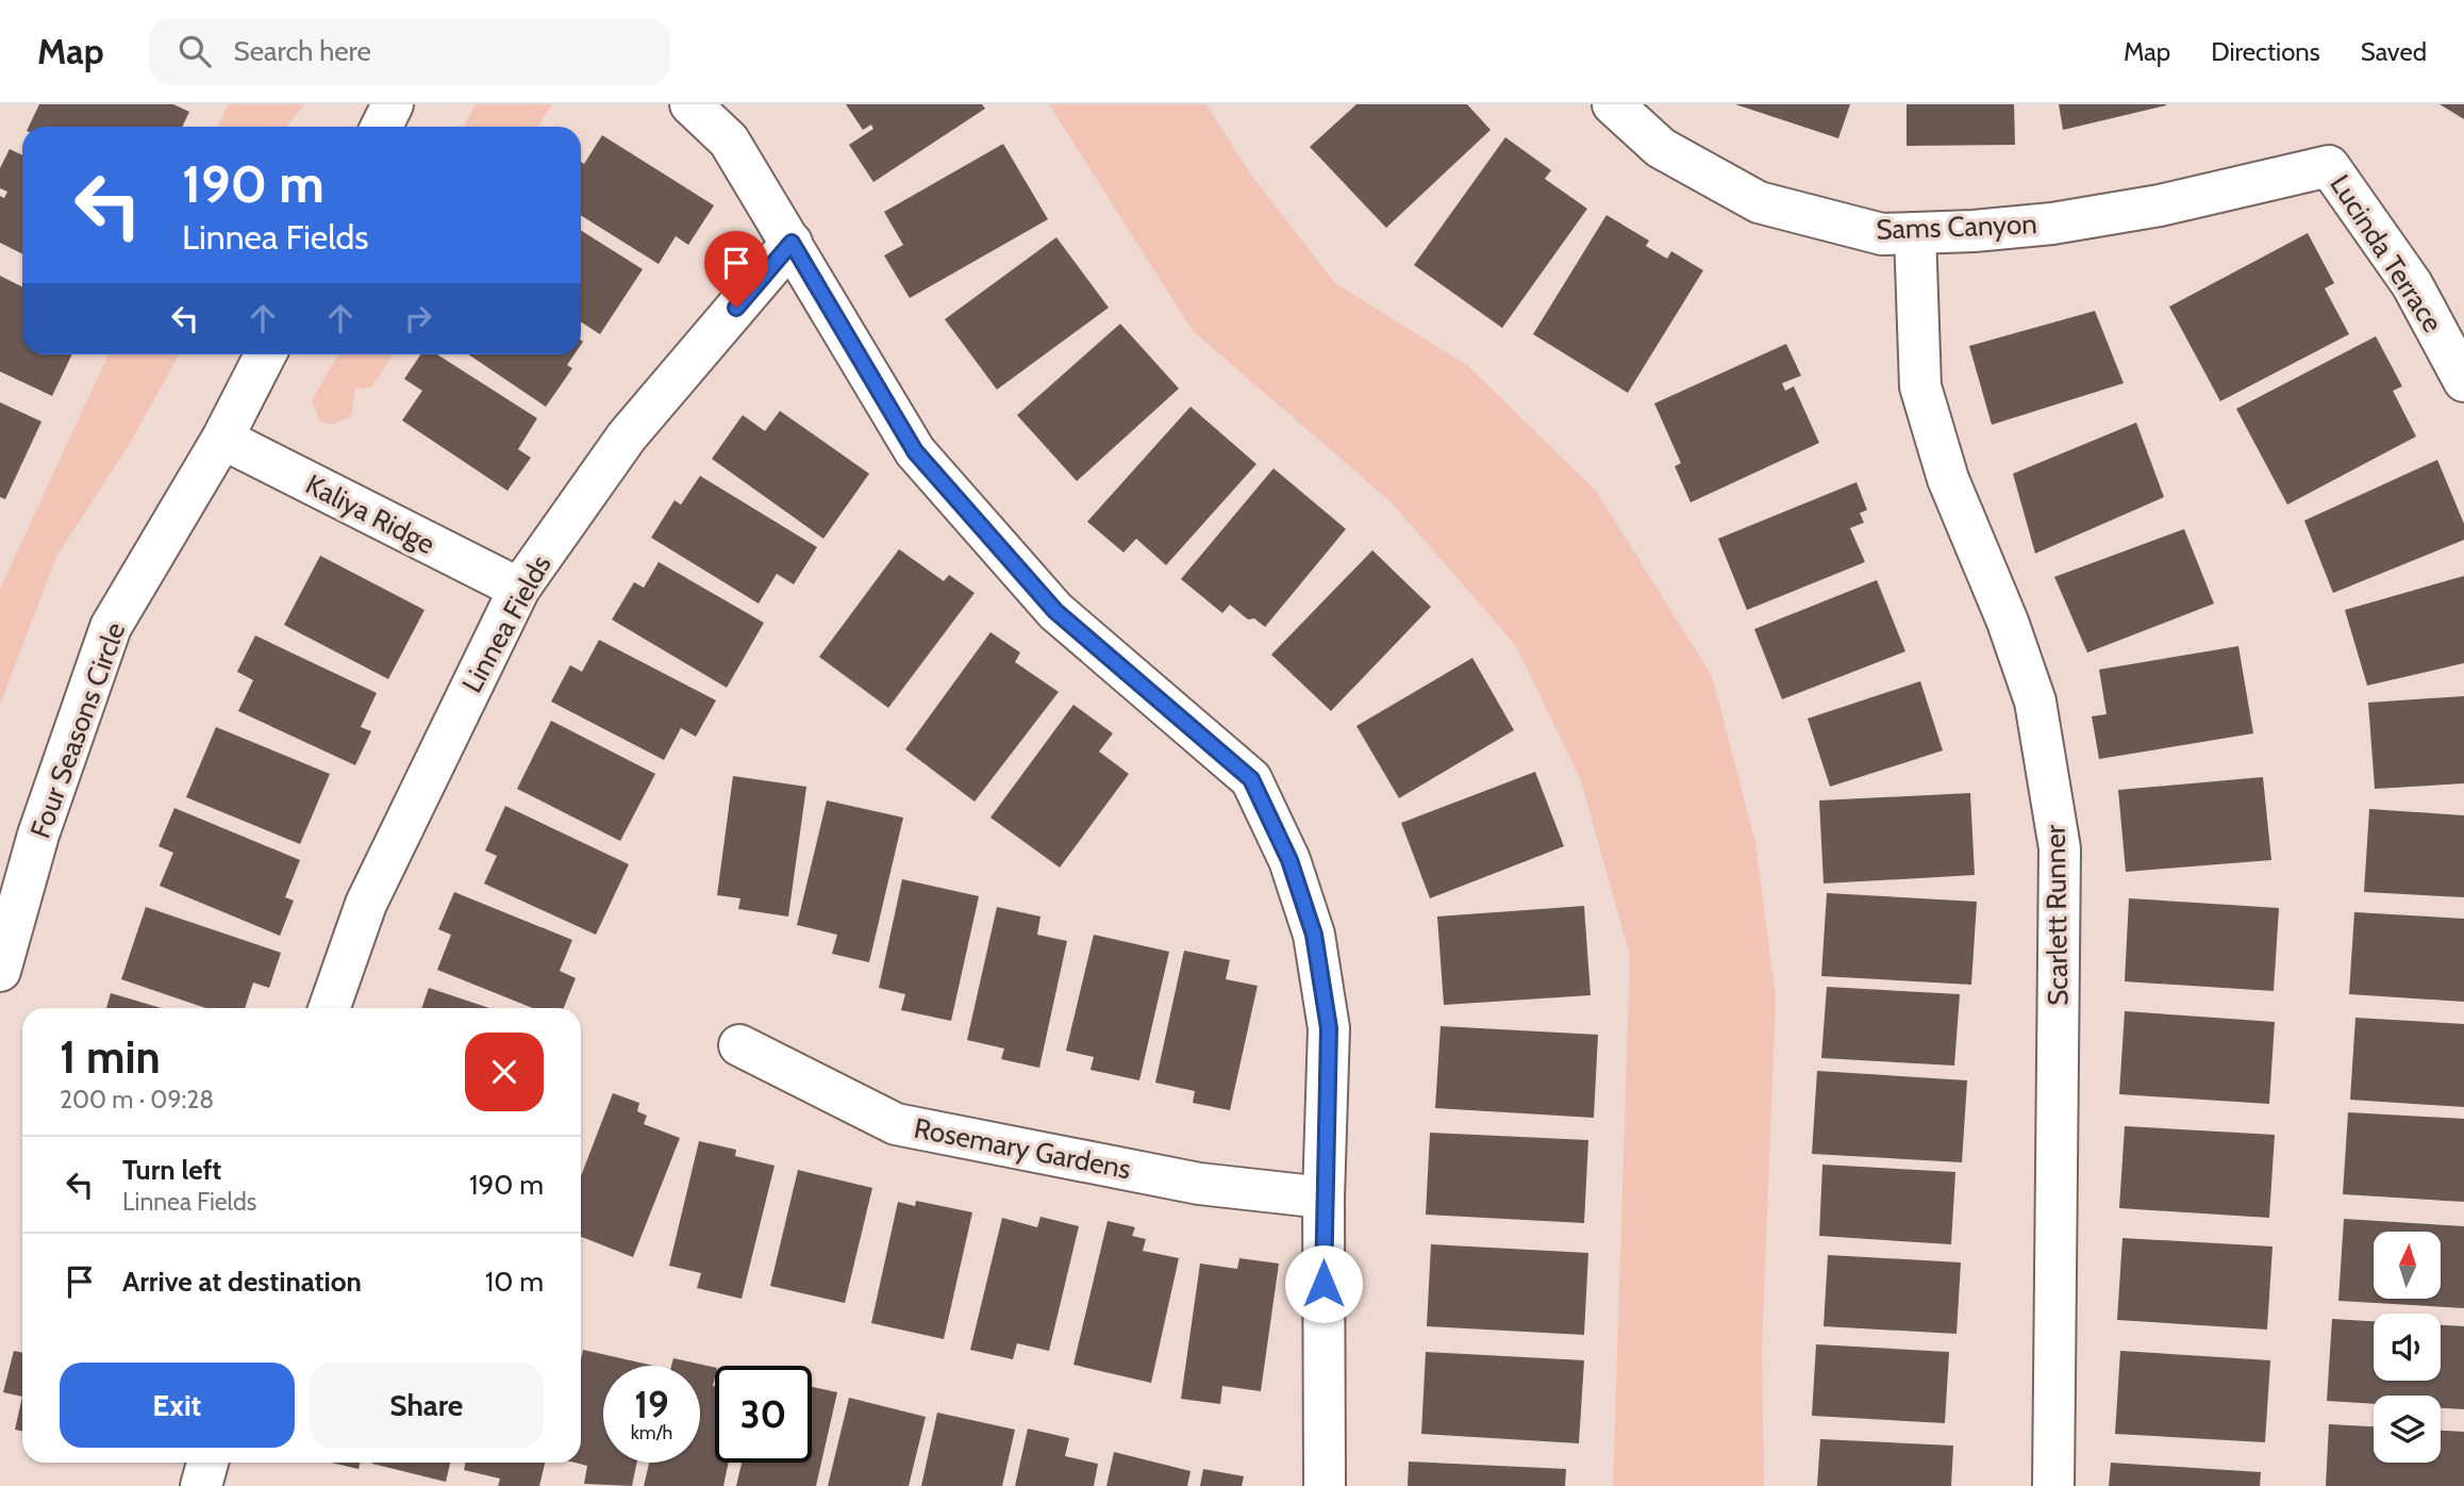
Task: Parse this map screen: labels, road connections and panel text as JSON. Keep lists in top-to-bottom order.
{
  "streets": {
    "street": [
      "Sams Canyon",
      "Lucinda Terrace",
      "Kaliya Ridge",
      "Linnea Fields",
      "Four Seasons Circle",
      "Scarlett Runner",
      "Rosemary Gardens"
    ]
  },
  "crossings": [
    ["Sams Canyon", "Lucinda Terrace"],
    ["Sams Canyon", "Scarlett Runner"],
    ["Kaliya Ridge", "Linnea Fields"],
    ["Kaliya Ridge", "Four Seasons Circle"]
  ],
  "north": "top",
  "page": {
    "header": "Map",
    "search": "Search here",
    "nav": ["Map", "Directions", "Saved"],
    "turn": ["190 m", "Linnea Fields"],
    "heading": ["1 min", "200 m · 09:28"],
    "list": [
      {
        "name": "Turn left",
        "note": "Linnea Fields",
        "value": "190 m"
      },
      {
        "name": "Arrive at destination",
        "value": "10 m"
      }
    ],
    "buttons": ["Exit", "Share"],
    "speed": "19 km/h",
    "limit": "30"
  }
}
